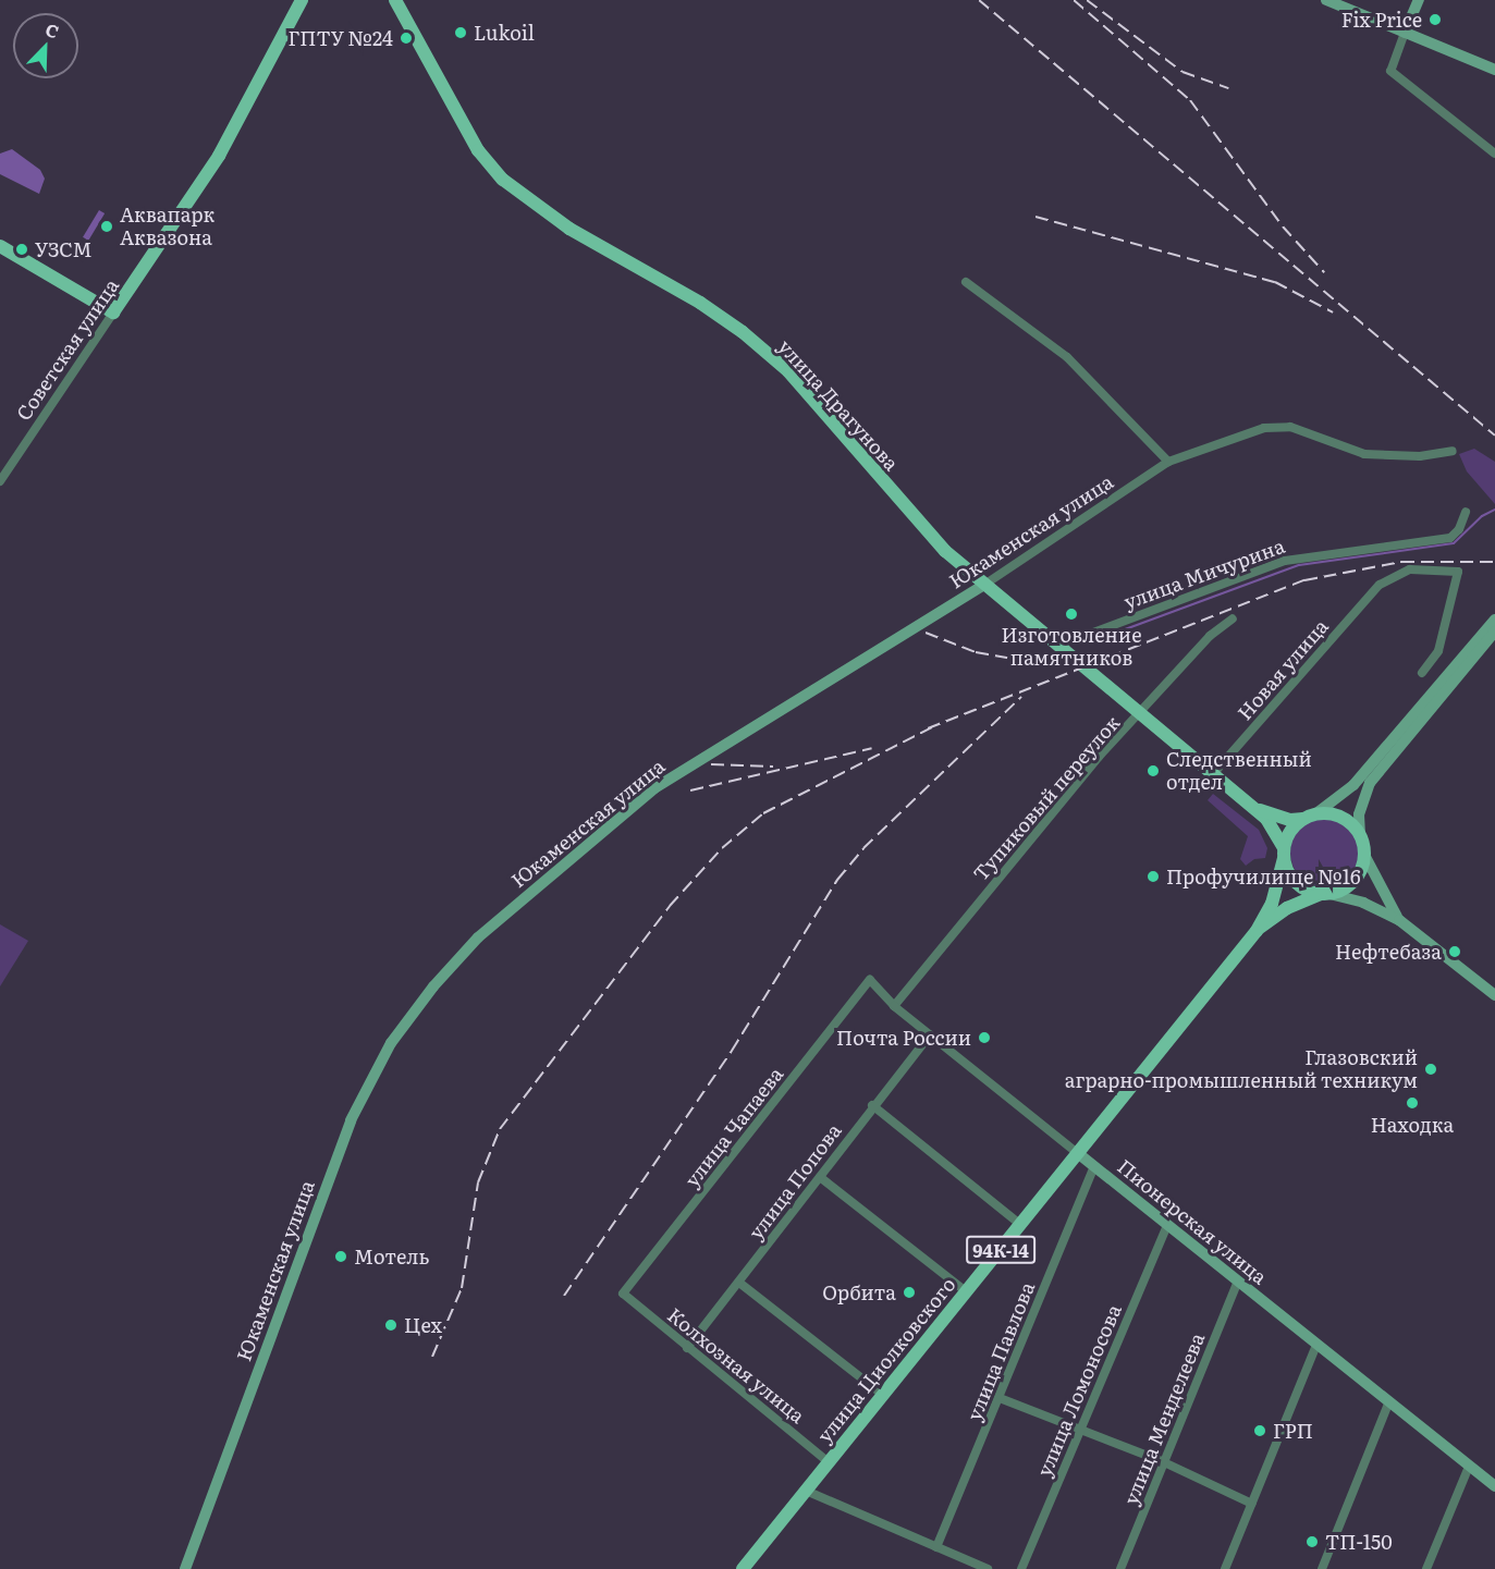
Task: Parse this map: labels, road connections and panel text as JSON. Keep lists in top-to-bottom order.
{
  "streets": {
    "main road": [
      "Советская улица",
      "улица Драгунова",
      "94К-14",
      "улица Циолковского"
    ],
    "street": [
      "Юкаменская улица",
      "улица Мичурина",
      "Новая улица",
      "Тупиковый переулок",
      "улица Чапаева",
      "улица Попова",
      "Пионерская улица",
      "улица Павлова",
      "Колхозная улица",
      "улица Ломоносова",
      "улица Менделеева"
    ]
  },
  "crossings": [
    ["улица Драгунова", "Юкаменская улица"],
    ["улица Драгунова", "улица Мичурина"],
    ["улица Драгунова", "Новая улица"],
    ["улица Драгунова", "Тупиковый переулок"],
    ["улица Драгунова", "улица Циолковского"],
    ["Тупиковый переулок", "Пионерская улица"],
    ["улица Чапаева", "Пионерская улица"],
    ["улица Чапаева", "Колхозная улица"],
    ["улица Попова", "Пионерская улица"],
    ["улица Попова", "Колхозная улица"],
    ["Пионерская улица", "улица Павлова"],
    ["Пионерская улица", "улица Циолковского"],
    ["Пионерская улица", "улица Ломоносова"],
    ["Пионерская улица", "улица Менделеева"],
    ["улица Циолковского", "Колхозная улица"]
  ],
  "places": [
    "Fix Price",
    "Lukoil",
    "ГПТУ №24",
    "Аквапарк Аквазона",
    "УЗСМ",
    "Изготовление памятников",
    "Следственный отдел",
    "Профучилище №16",
    "Нефтебаза",
    "Почта России",
    "Глазовский аграрно-промышленный техникум",
    "Находка",
    "Мотель",
    "Орбита",
    "Цех",
    "ГРП",
    "ТП-150"
  ],
  "north": "top right"
}
